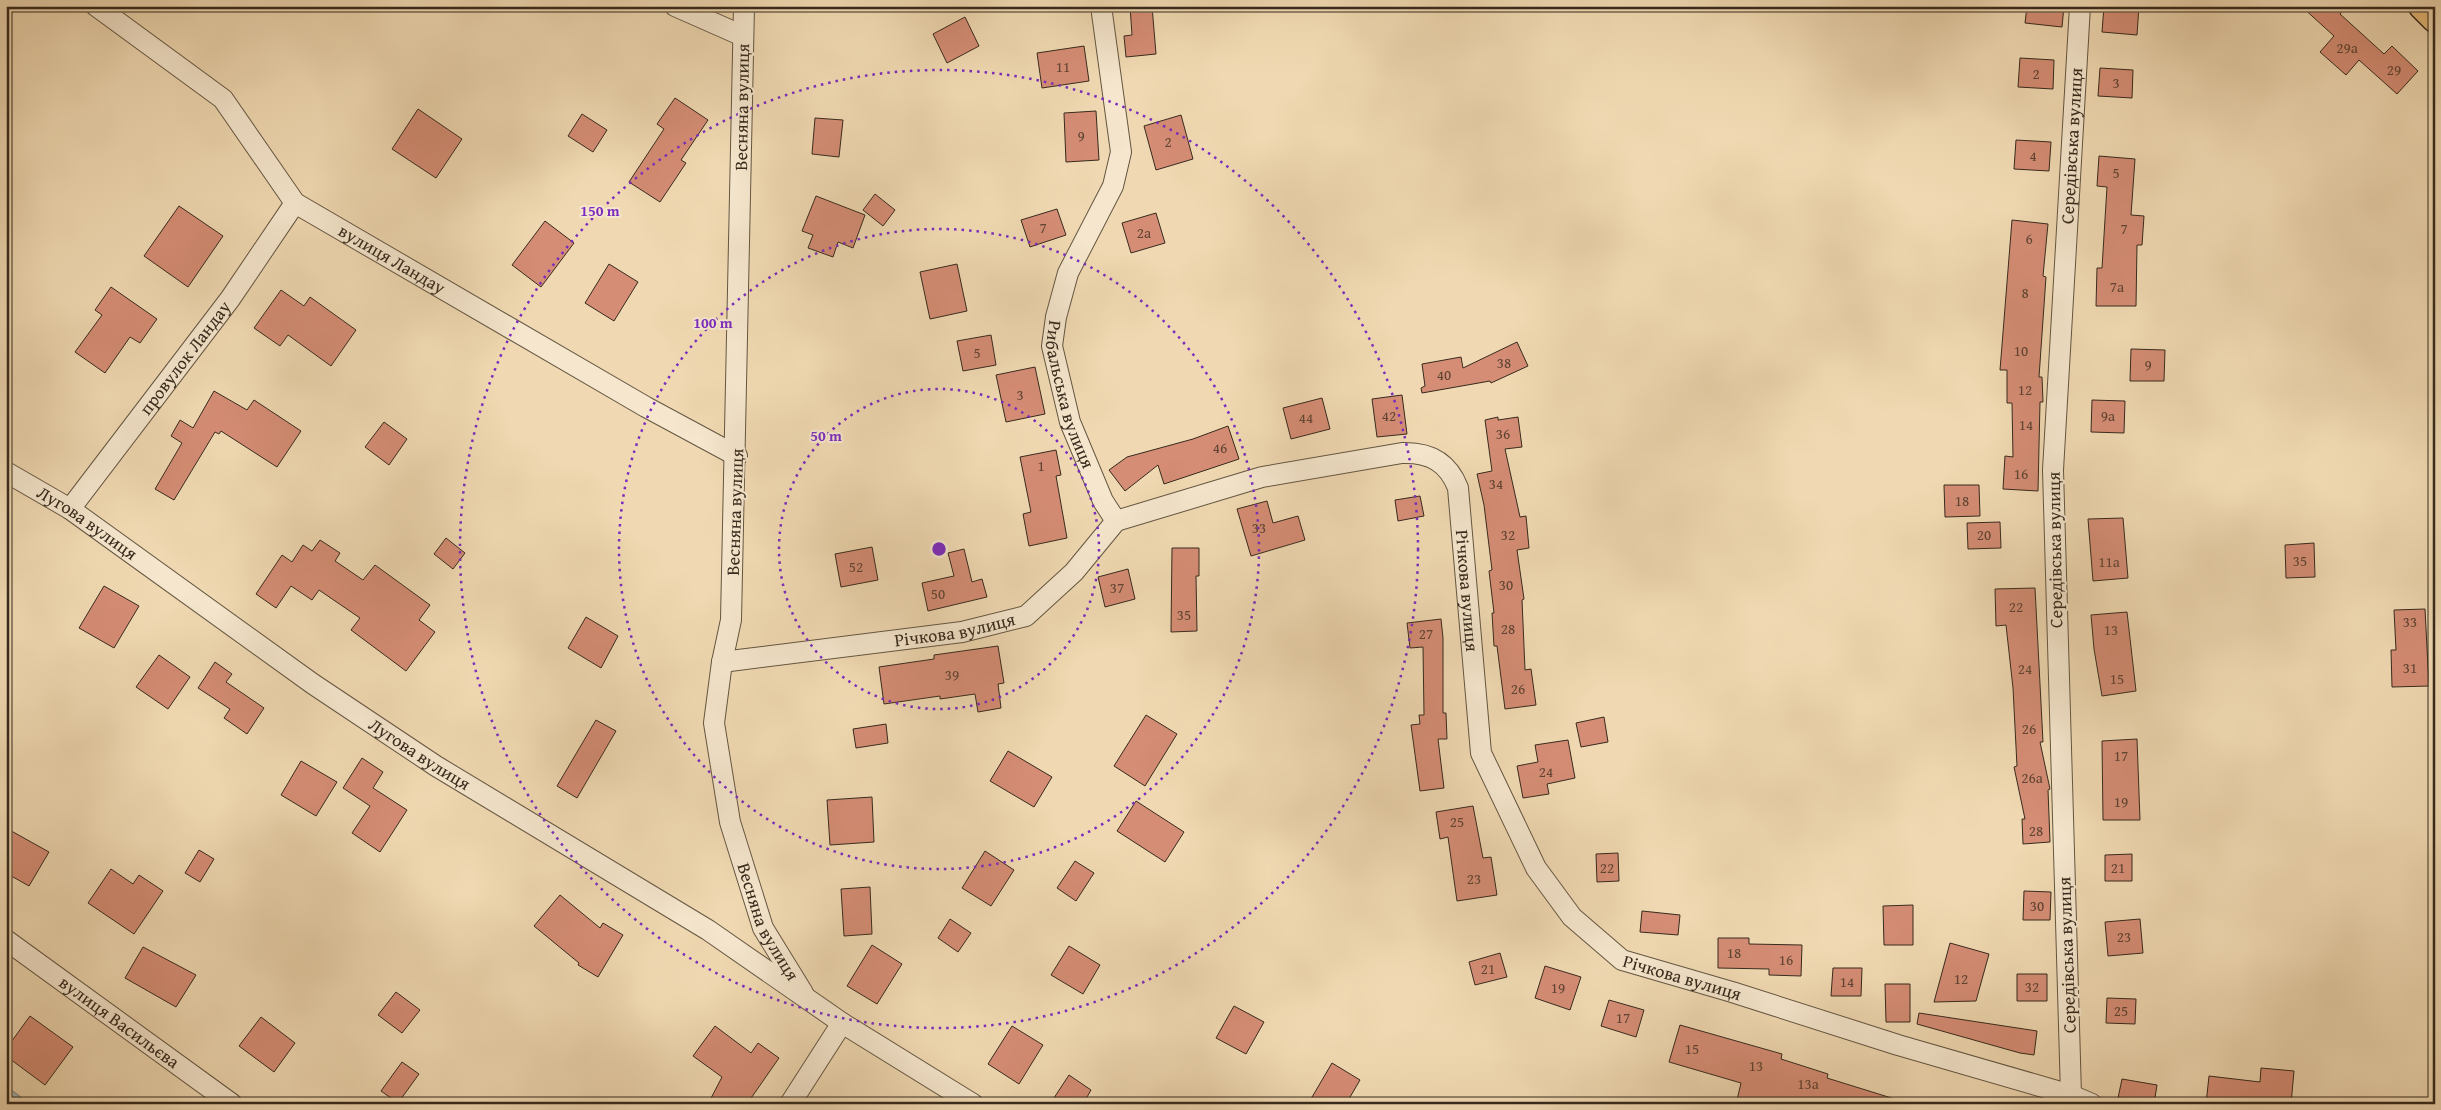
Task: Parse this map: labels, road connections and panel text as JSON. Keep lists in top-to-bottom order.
{
  "streets": {
    "street": [
      "Весняна вулиця",
      "Середівська вулиця",
      "вулиця Ландау",
      "провулок Ландау",
      "Рибальська вулиця",
      "Лугова вулиця",
      "Річкова вулиця",
      "вулиця Васильєва"
    ]
  },
  "crossings": [
    ["Весняна вулиця", "вулиця Ландау"],
    ["Весняна вулиця", "Лугова вулиця"],
    ["Весняна вулиця", "Річкова вулиця"],
    ["Середівська вулиця", "Річкова вулиця"],
    ["вулиця Ландау", "провулок Ландау"],
    ["провулок Ландау", "Лугова вулиця"],
    ["Рибальська вулиця", "Річкова вулиця"]
  ],
  "house_numbers": [
    "29а",
    "11",
    "29",
    "2",
    "3",
    "9",
    "2",
    "4",
    "5",
    "7",
    "7",
    "2а",
    "6",
    "7а",
    "8",
    "10",
    "5",
    "38",
    "9",
    "40",
    "12",
    "3",
    "42",
    "9а",
    "44",
    "14",
    "36",
    "46",
    "1",
    "16",
    "34",
    "18",
    "33",
    "32",
    "20",
    "35",
    "11а",
    "52",
    "30",
    "37",
    "50",
    "22",
    "35",
    "33",
    "28",
    "13",
    "27",
    "31",
    "24",
    "39",
    "15",
    "26",
    "26",
    "17",
    "24",
    "26а",
    "19",
    "25",
    "28",
    "22",
    "21",
    "23",
    "30",
    "23",
    "18",
    "16",
    "21",
    "12",
    "14",
    "32",
    "19",
    "25",
    "17",
    "15",
    "13",
    "13а"
  ],
  "rings": ["150 m", "100 m", "50 m"]
}
